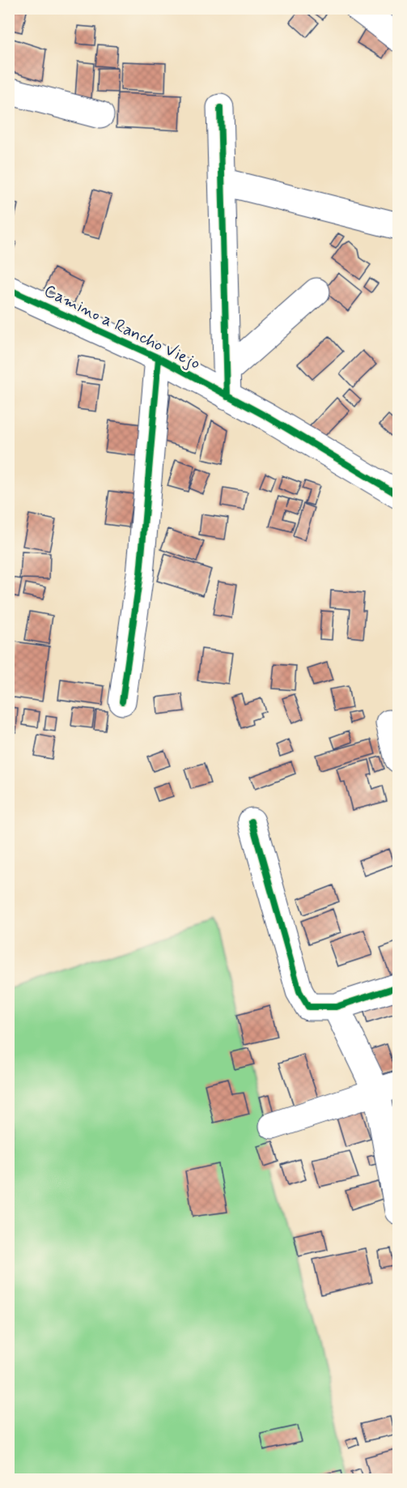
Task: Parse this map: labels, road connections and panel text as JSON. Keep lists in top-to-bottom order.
{
  "streets": {
    "street": ["Camino a Rancho Viejo"]
  }
}
